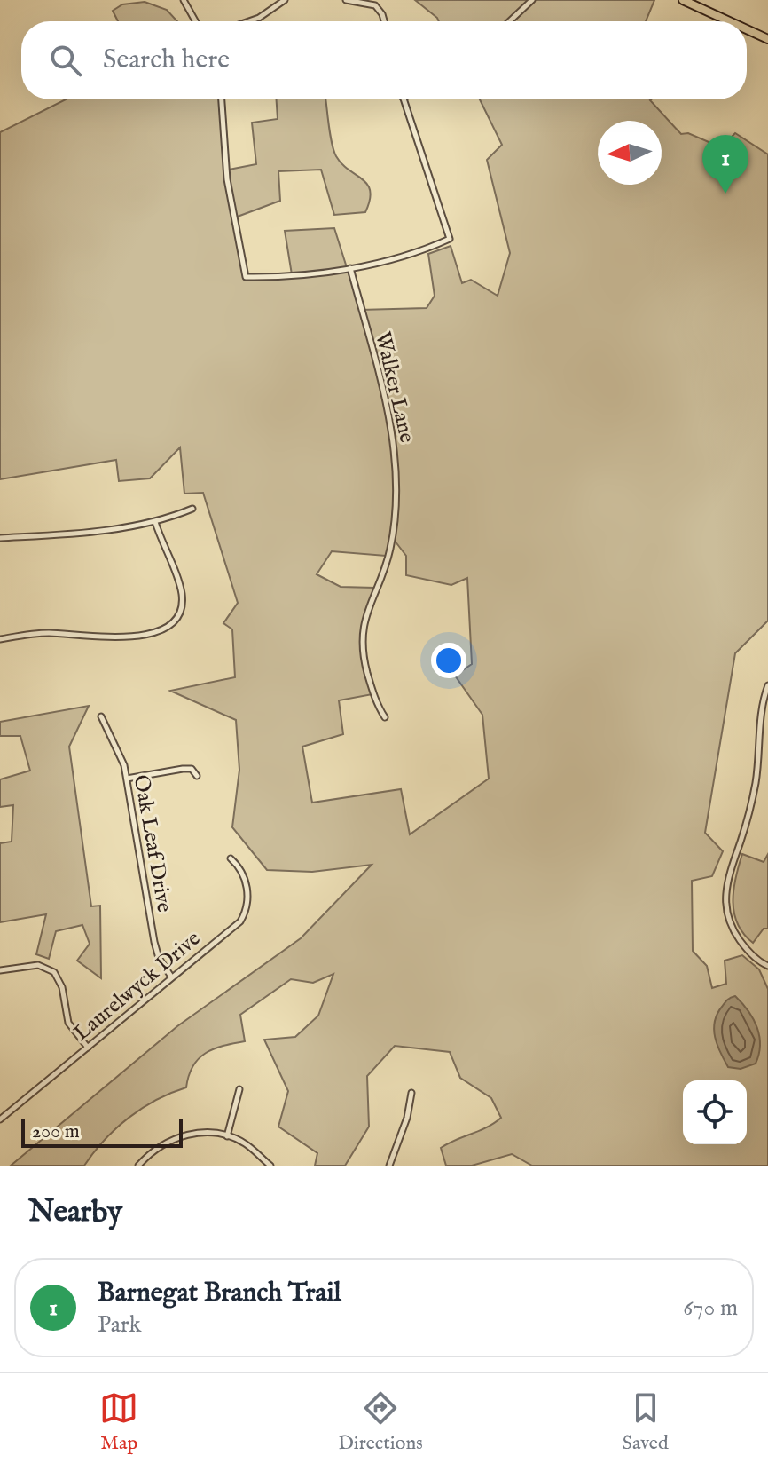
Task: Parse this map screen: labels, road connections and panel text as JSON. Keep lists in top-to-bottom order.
{
  "streets": {
    "street": ["Walker Lane", "Oak Leaf Drive", "Laurelwyck Drive"]
  },
  "crossings": [
    ["Oak Leaf Drive", "Laurelwyck Drive"]
  ],
  "scale_bar": "200 m",
  "north": "left",
  "page": {
    "search": "Search here",
    "pins": "1",
    "scale": "200 m",
    "heading": "Nearby",
    "list": [
      {
        "mark": "1",
        "name": "Barnegat Branch Trail",
        "note": "Park",
        "value": "670 m"
      }
    ],
    "nav": ["Map", "Directions", "Saved"]
  }
}
